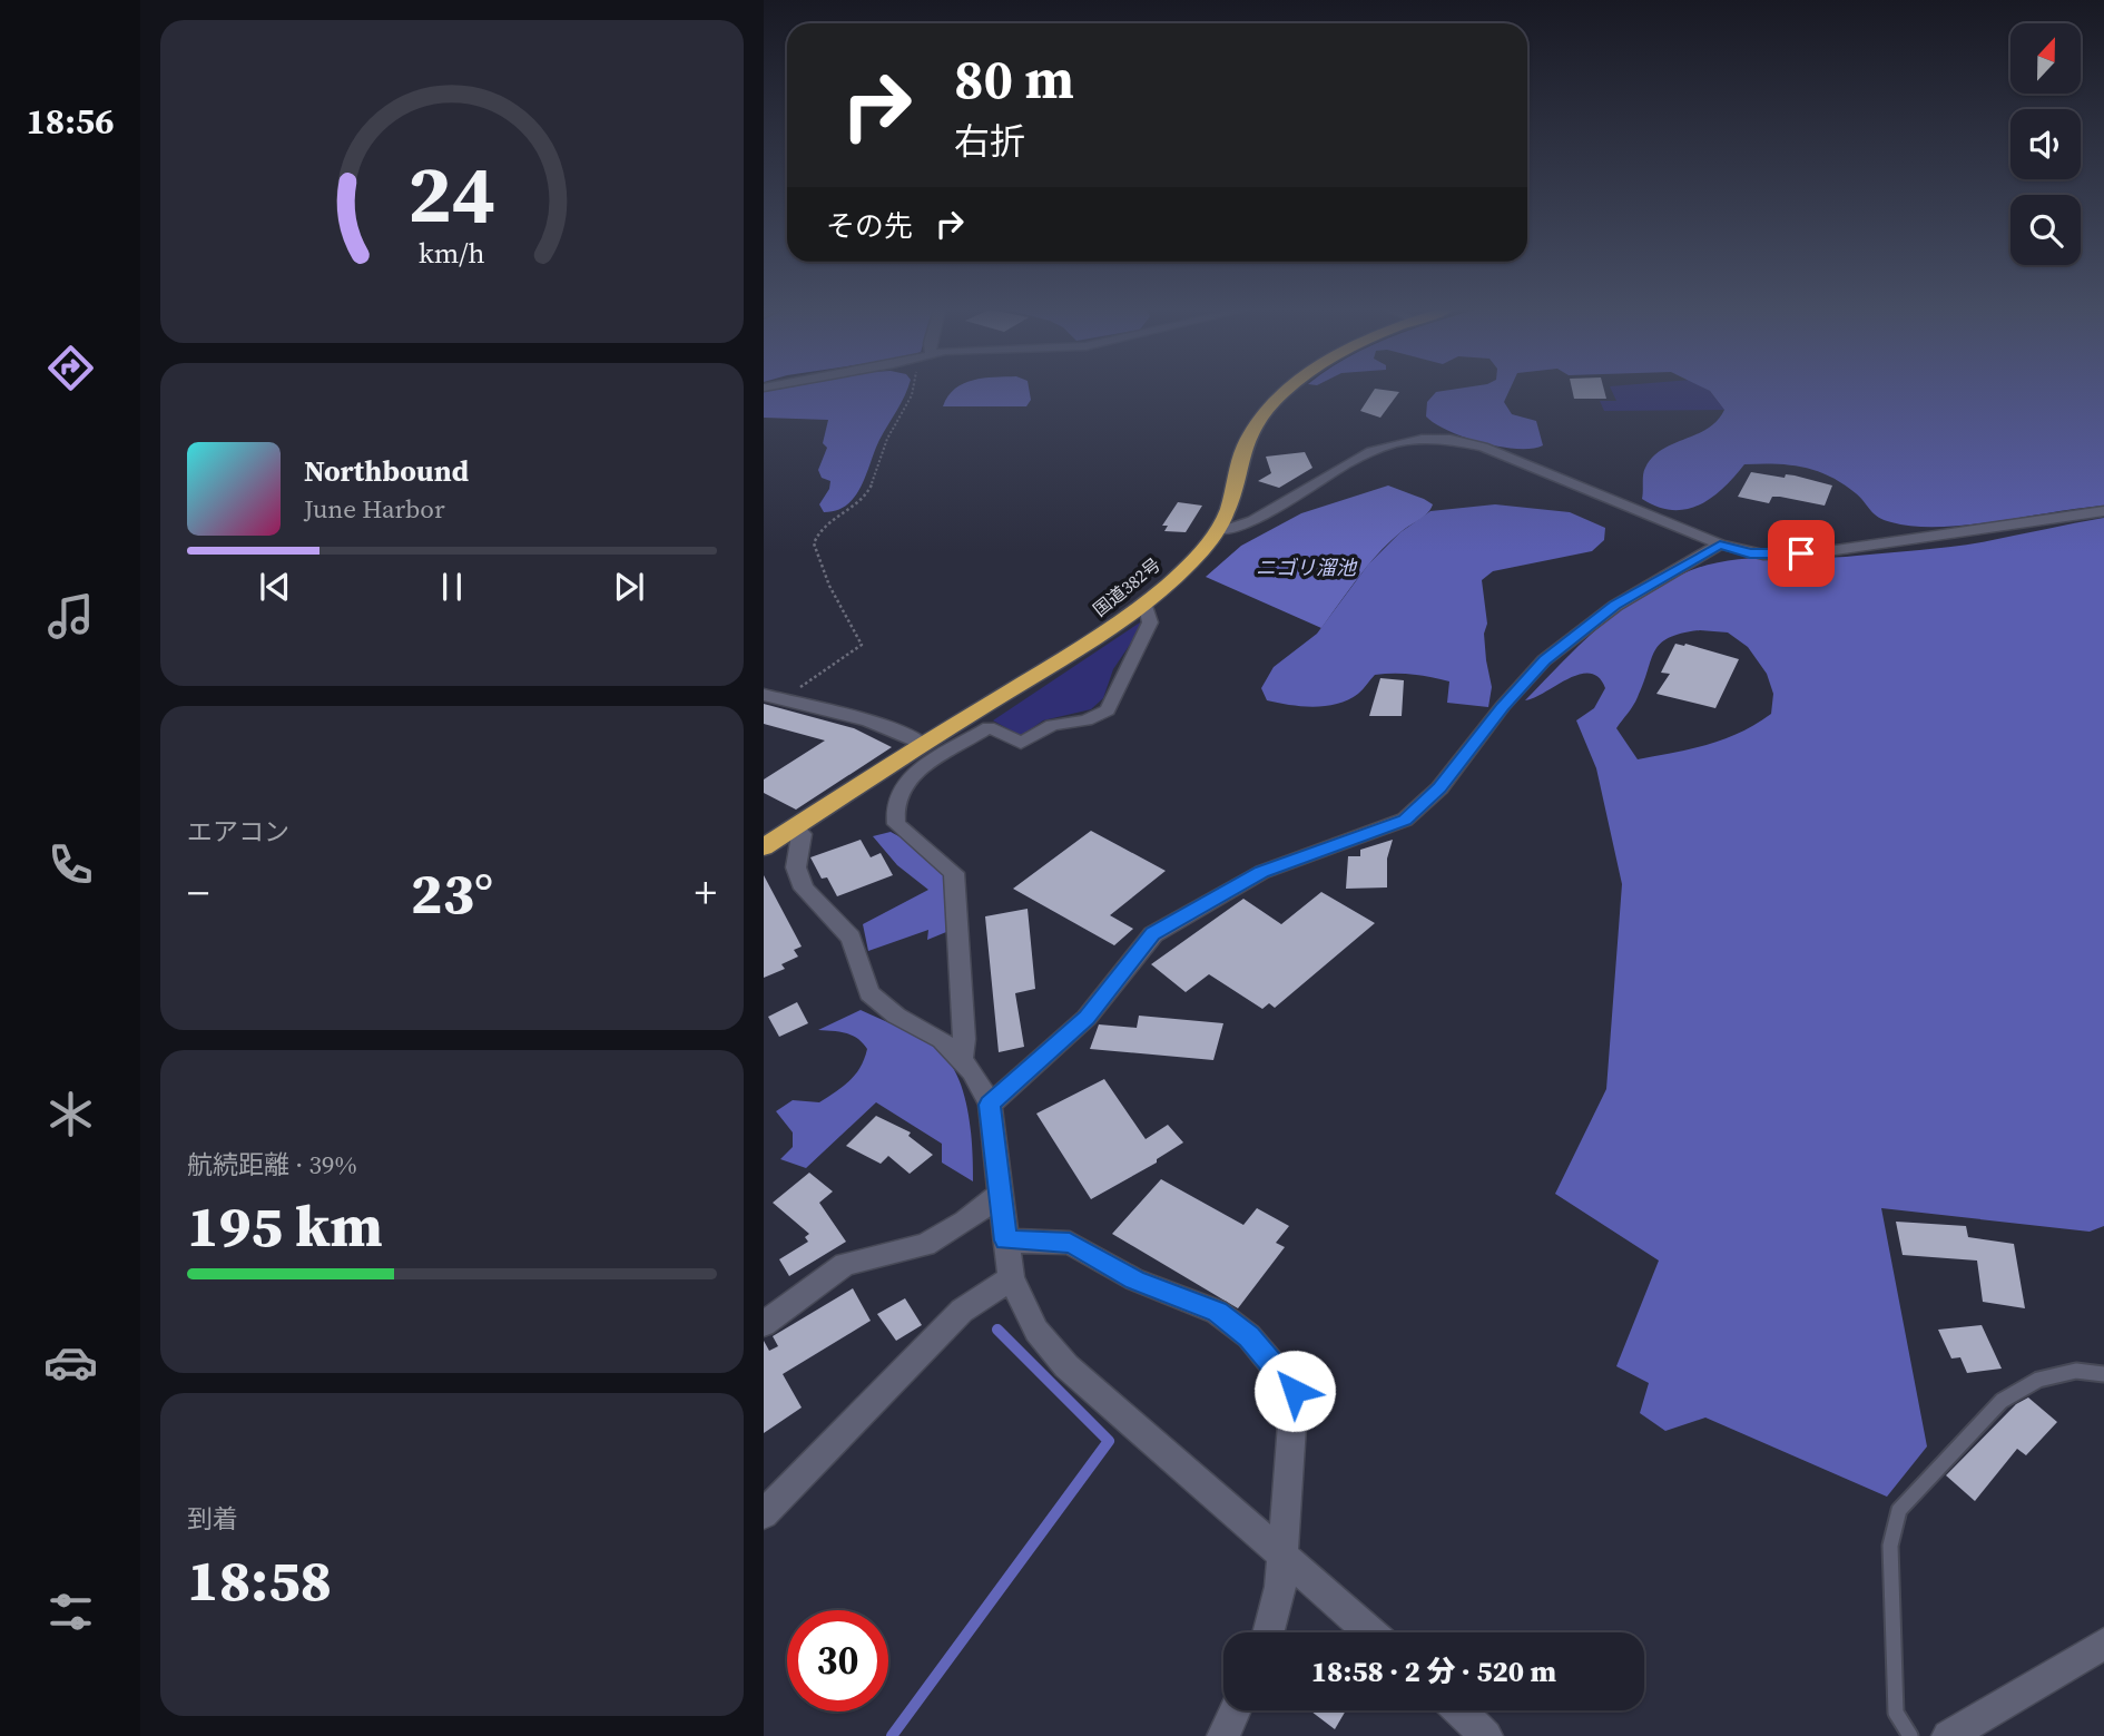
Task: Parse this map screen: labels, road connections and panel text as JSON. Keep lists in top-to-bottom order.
{
  "streets": {
    "highway": ["国道382号"]
  },
  "water": ["ニゴリ溜池"],
  "north": "top",
  "page": {
    "tabs": "18:56",
    "turn": ["80 m", "右折"],
    "then": "その先",
    "song": ["Northbound", "June Harbor"],
    "tile": [
      "エアコン",
      ["航続距離 · 39%", "195 km"],
      ["到着", "18:58"]
    ],
    "heat": ["−", "23°", "+"],
    "limit": "30",
    "trip": "18:58 · 2 分 · 520 m",
    "gauge": ["24", "km/h"]
  }
}
